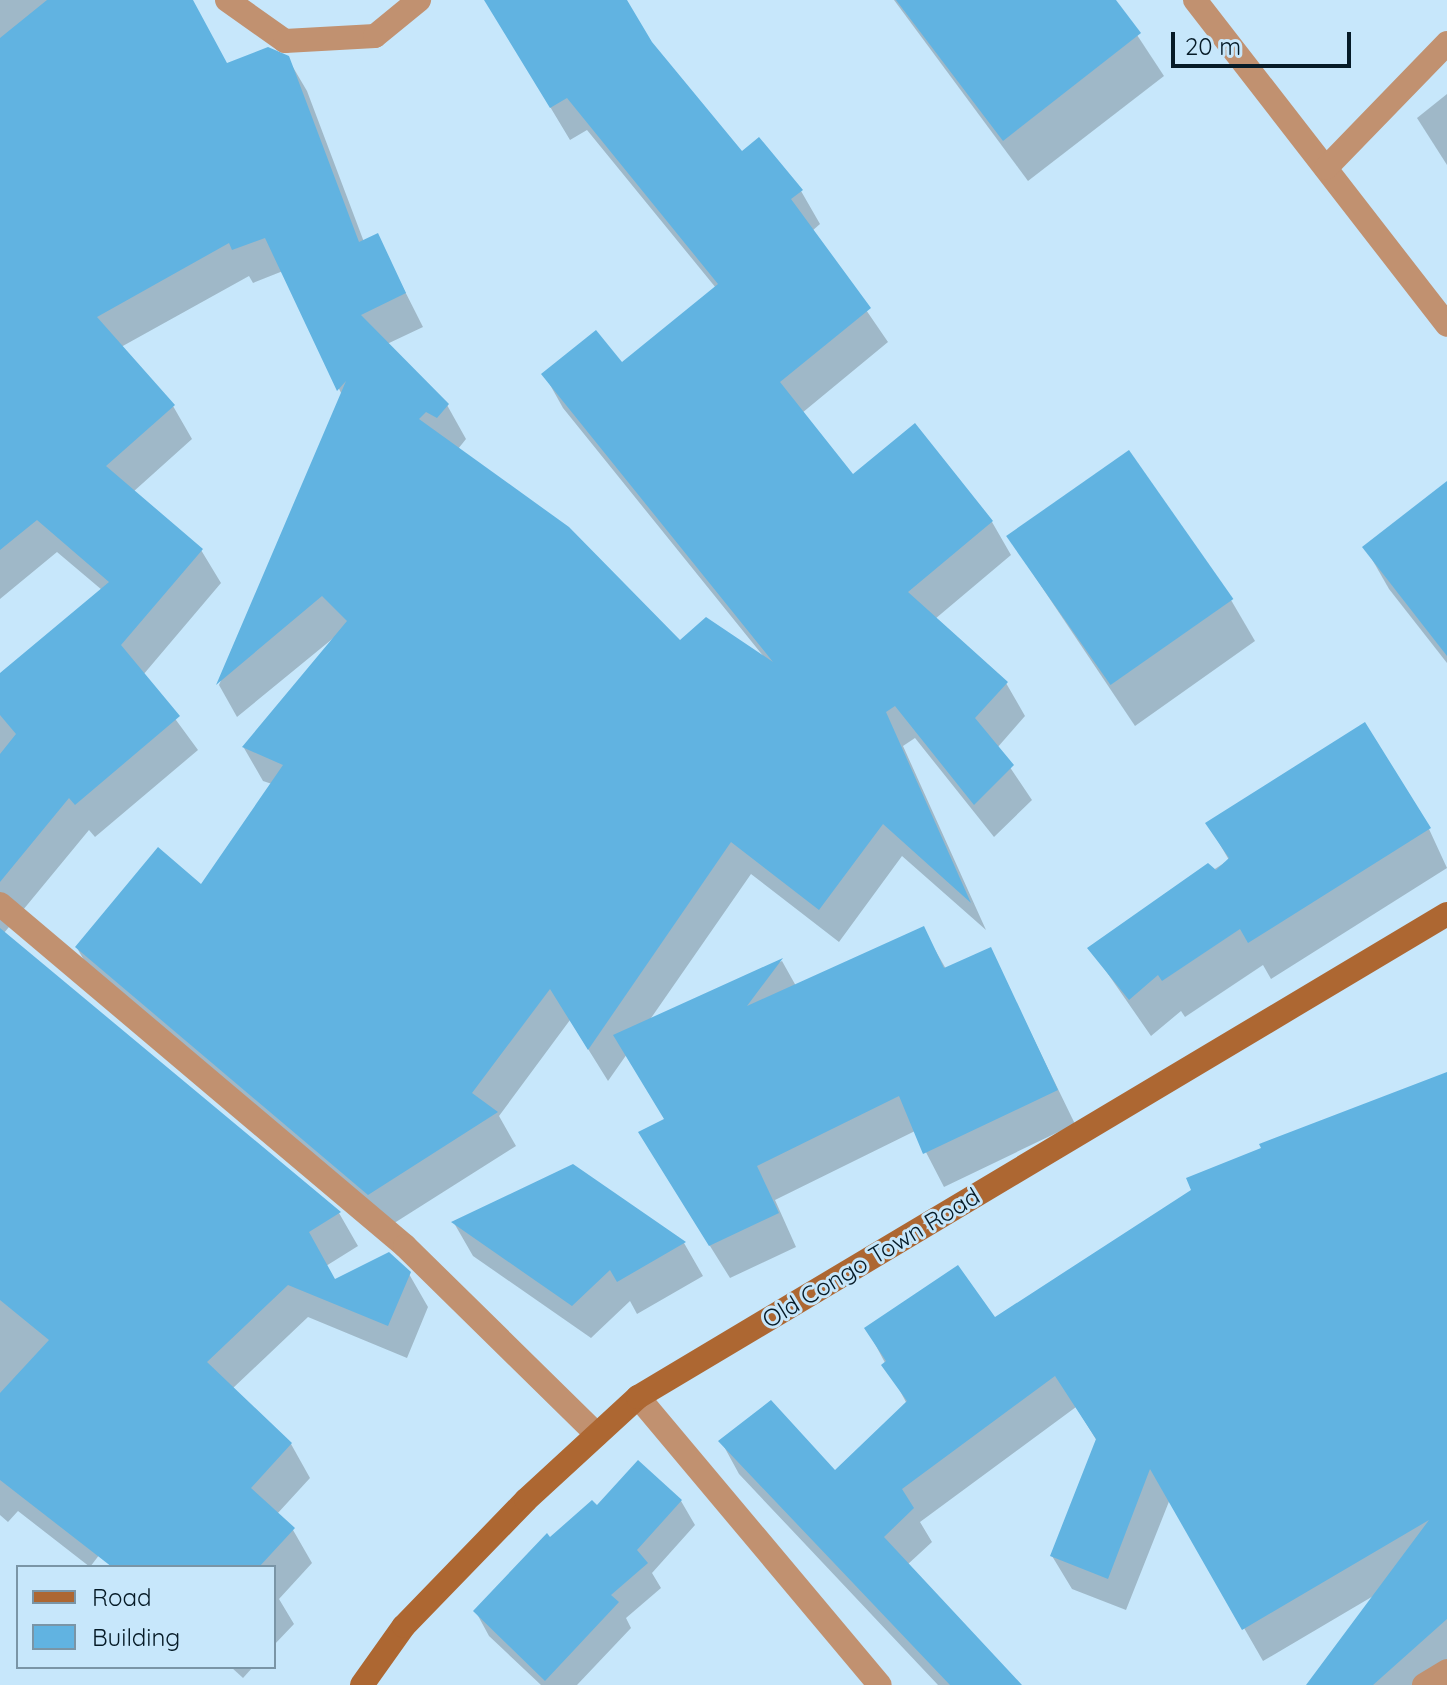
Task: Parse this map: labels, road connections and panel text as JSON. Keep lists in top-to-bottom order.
{
  "streets": {
    "street": ["Old Congo Town Road"]
  },
  "legend": ["Road", "Building"],
  "scale_bar": "20 m"
}
